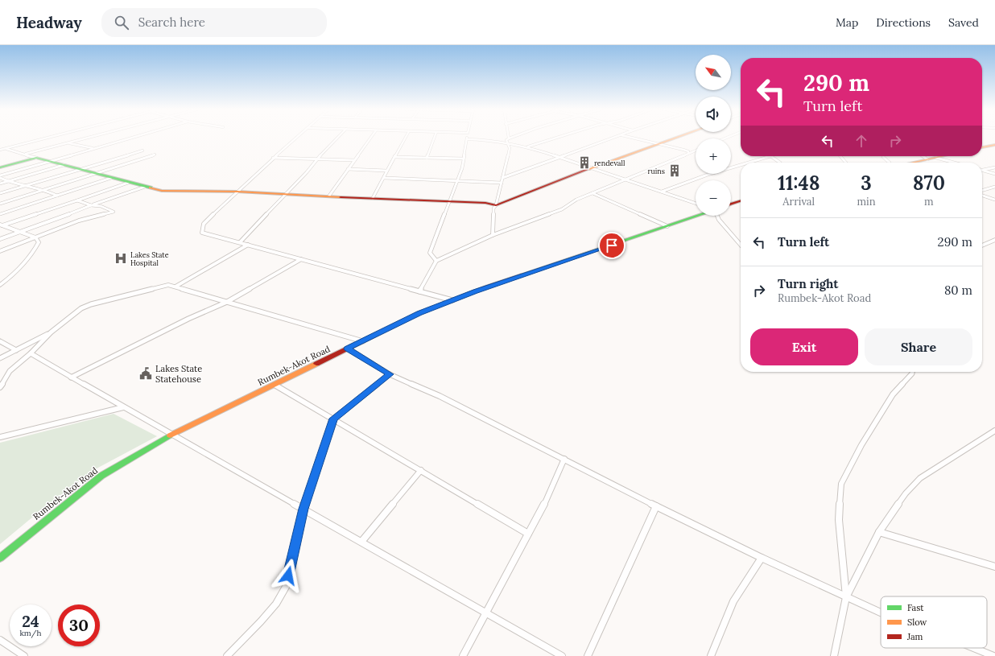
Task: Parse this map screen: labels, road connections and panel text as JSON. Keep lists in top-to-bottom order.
{
  "streets": {
    "street": ["Rumbek-Akot Road"]
  },
  "places": {
    "building": ["rendevall", "ruins"],
    "hospital": ["Lakes State Hospital"],
    "public building": ["Lakes State Statehouse"]
  },
  "legend": ["Fast", "Slow", "Jam"],
  "north": "top left",
  "page": {
    "header": "Headway",
    "search": "Search here",
    "nav": ["Map", "Directions", "Saved"],
    "map_buttons": ["+", "−"],
    "turn": ["290 m", "Turn left"],
    "eta": [
      "11:48",
      "Arrival",
      "3",
      "min",
      "870",
      "m"
    ],
    "list": [
      {
        "name": "Turn left",
        "value": "290 m"
      },
      {
        "name": "Turn right",
        "note": "Rumbek-Akot Road",
        "value": "80 m"
      }
    ],
    "buttons": ["Exit", "Share"],
    "speed": "24 km/h",
    "limit": "30"
  }
}
